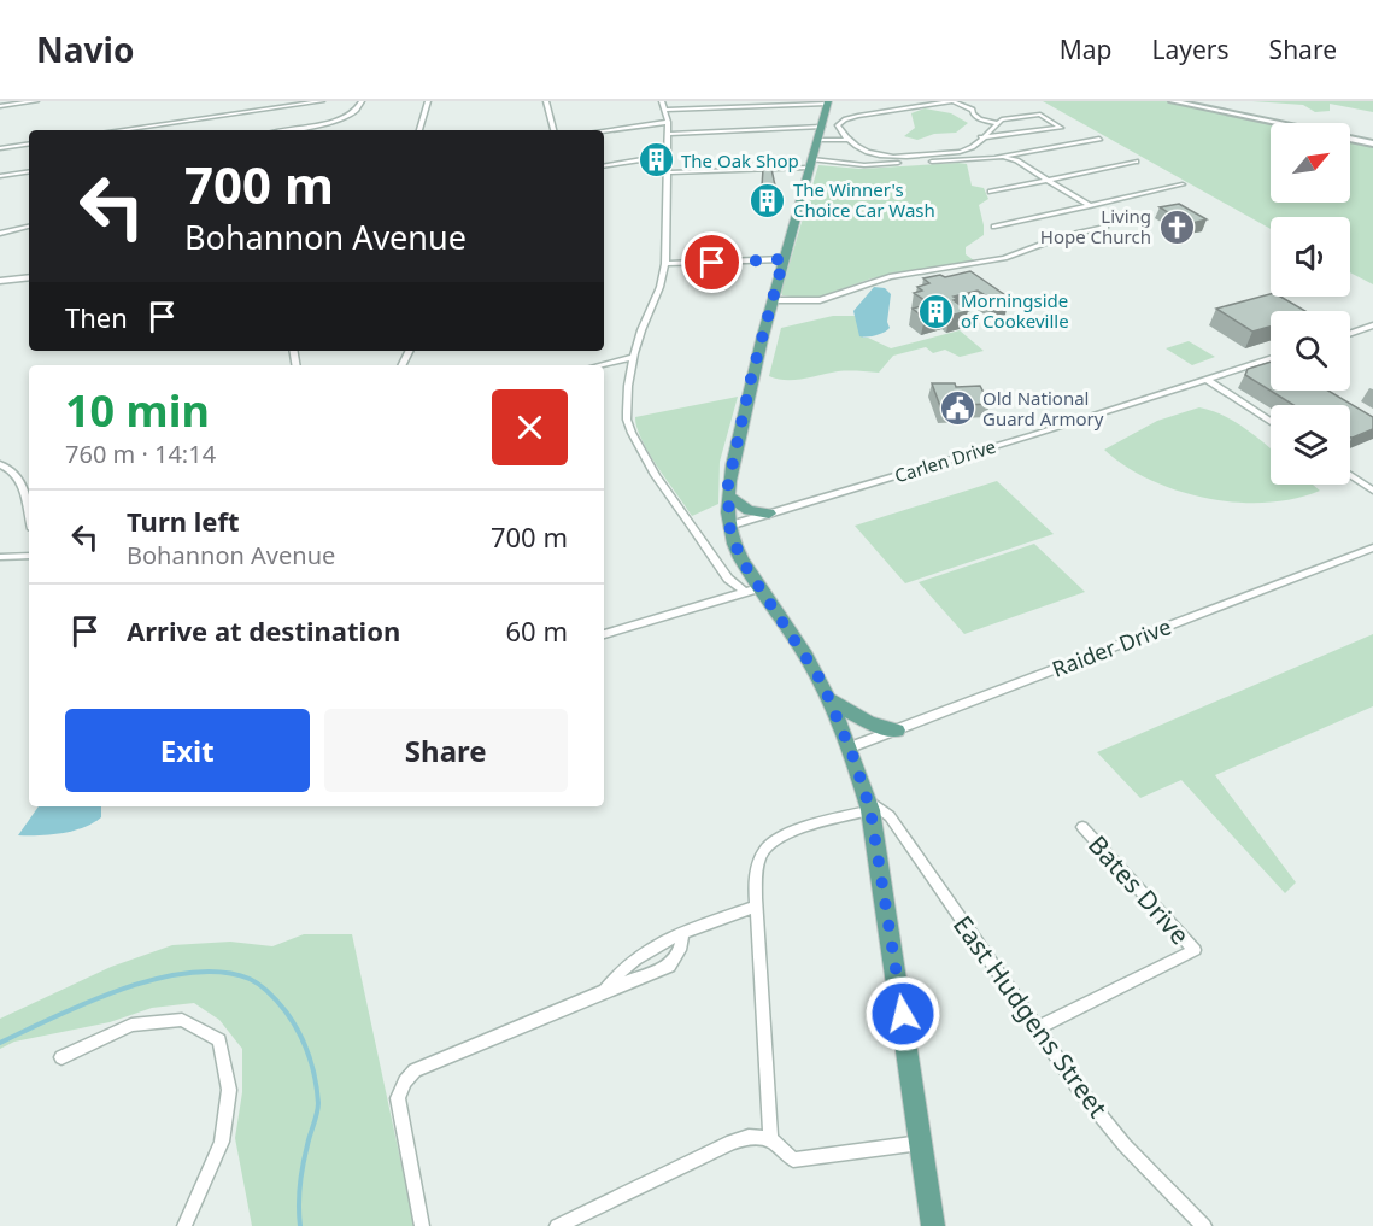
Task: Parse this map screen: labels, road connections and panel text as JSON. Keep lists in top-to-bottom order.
{
  "streets": {
    "street": [
      "Carlen Drive",
      "Raider Drive",
      "Bates Drive",
      "East Hudgens Street"
    ]
  },
  "crossings": [
    ["Bates Drive", "East Hudgens Street"]
  ],
  "places": {
    "building": ["The Oak Shop", "The Winner's Choice Car Wash", "Morningside of Cookeville"],
    "church": ["Living Hope Church"],
    "public building": ["Old National Guard Armory"]
  },
  "north": "top right",
  "page": {
    "header": "Navio",
    "nav": ["Map", "Layers", "Share"],
    "turn": ["700 m", "Bohannon Avenue"],
    "then": "Then",
    "heading": ["10 min", "760 m · 14:14"],
    "list": [
      {
        "name": "Turn left",
        "note": "Bohannon Avenue",
        "value": "700 m"
      },
      {
        "name": "Arrive at destination",
        "value": "60 m"
      }
    ],
    "buttons": ["Exit", "Share"]
  }
}
